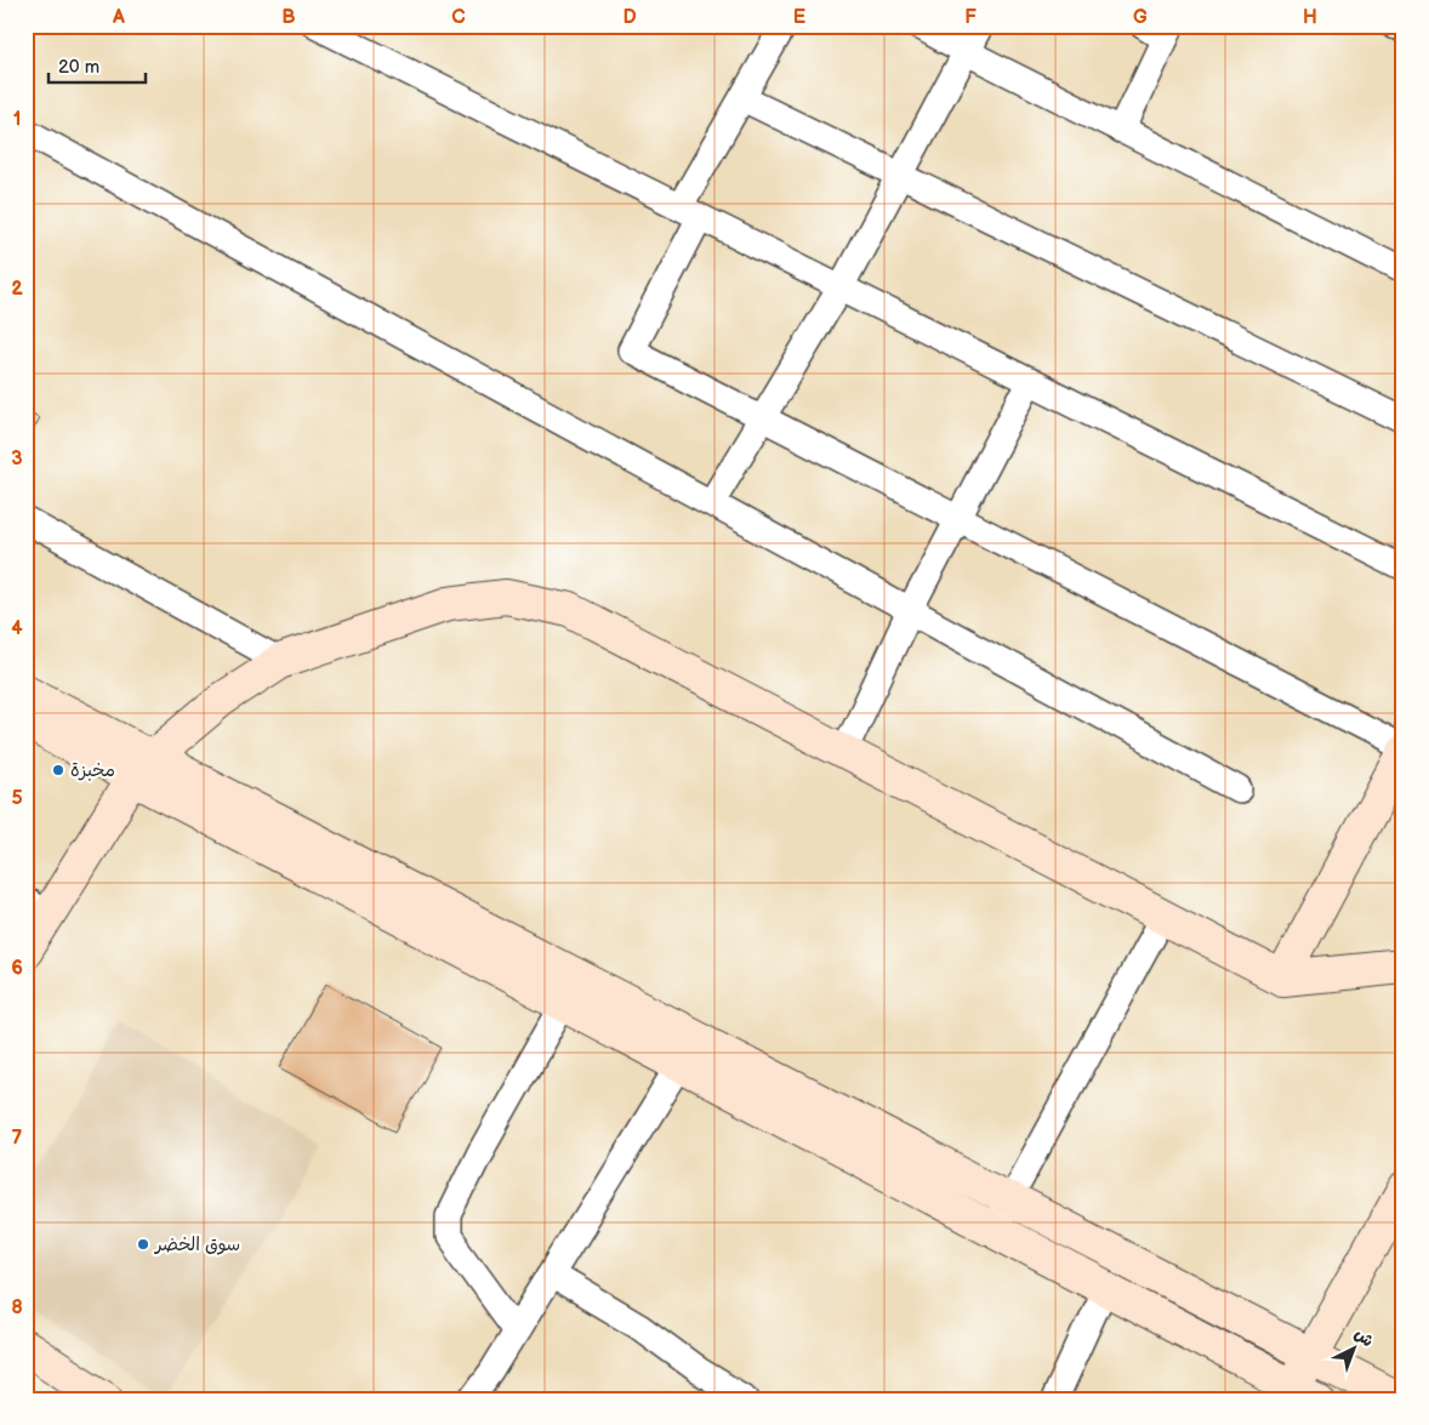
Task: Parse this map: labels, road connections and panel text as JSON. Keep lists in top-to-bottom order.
{
  "places": ["مخبزة", "سوق الخضر"],
  "scale_bar": "20 m",
  "north": "top right",
  "grid": {
    "columns": [
      "A",
      "B",
      "C",
      "D",
      "E",
      "F",
      "G",
      "H"
    ],
    "rows": [
      "1",
      "2",
      "3",
      "4",
      "5",
      "6",
      "7",
      "8"
    ]
  }
}
